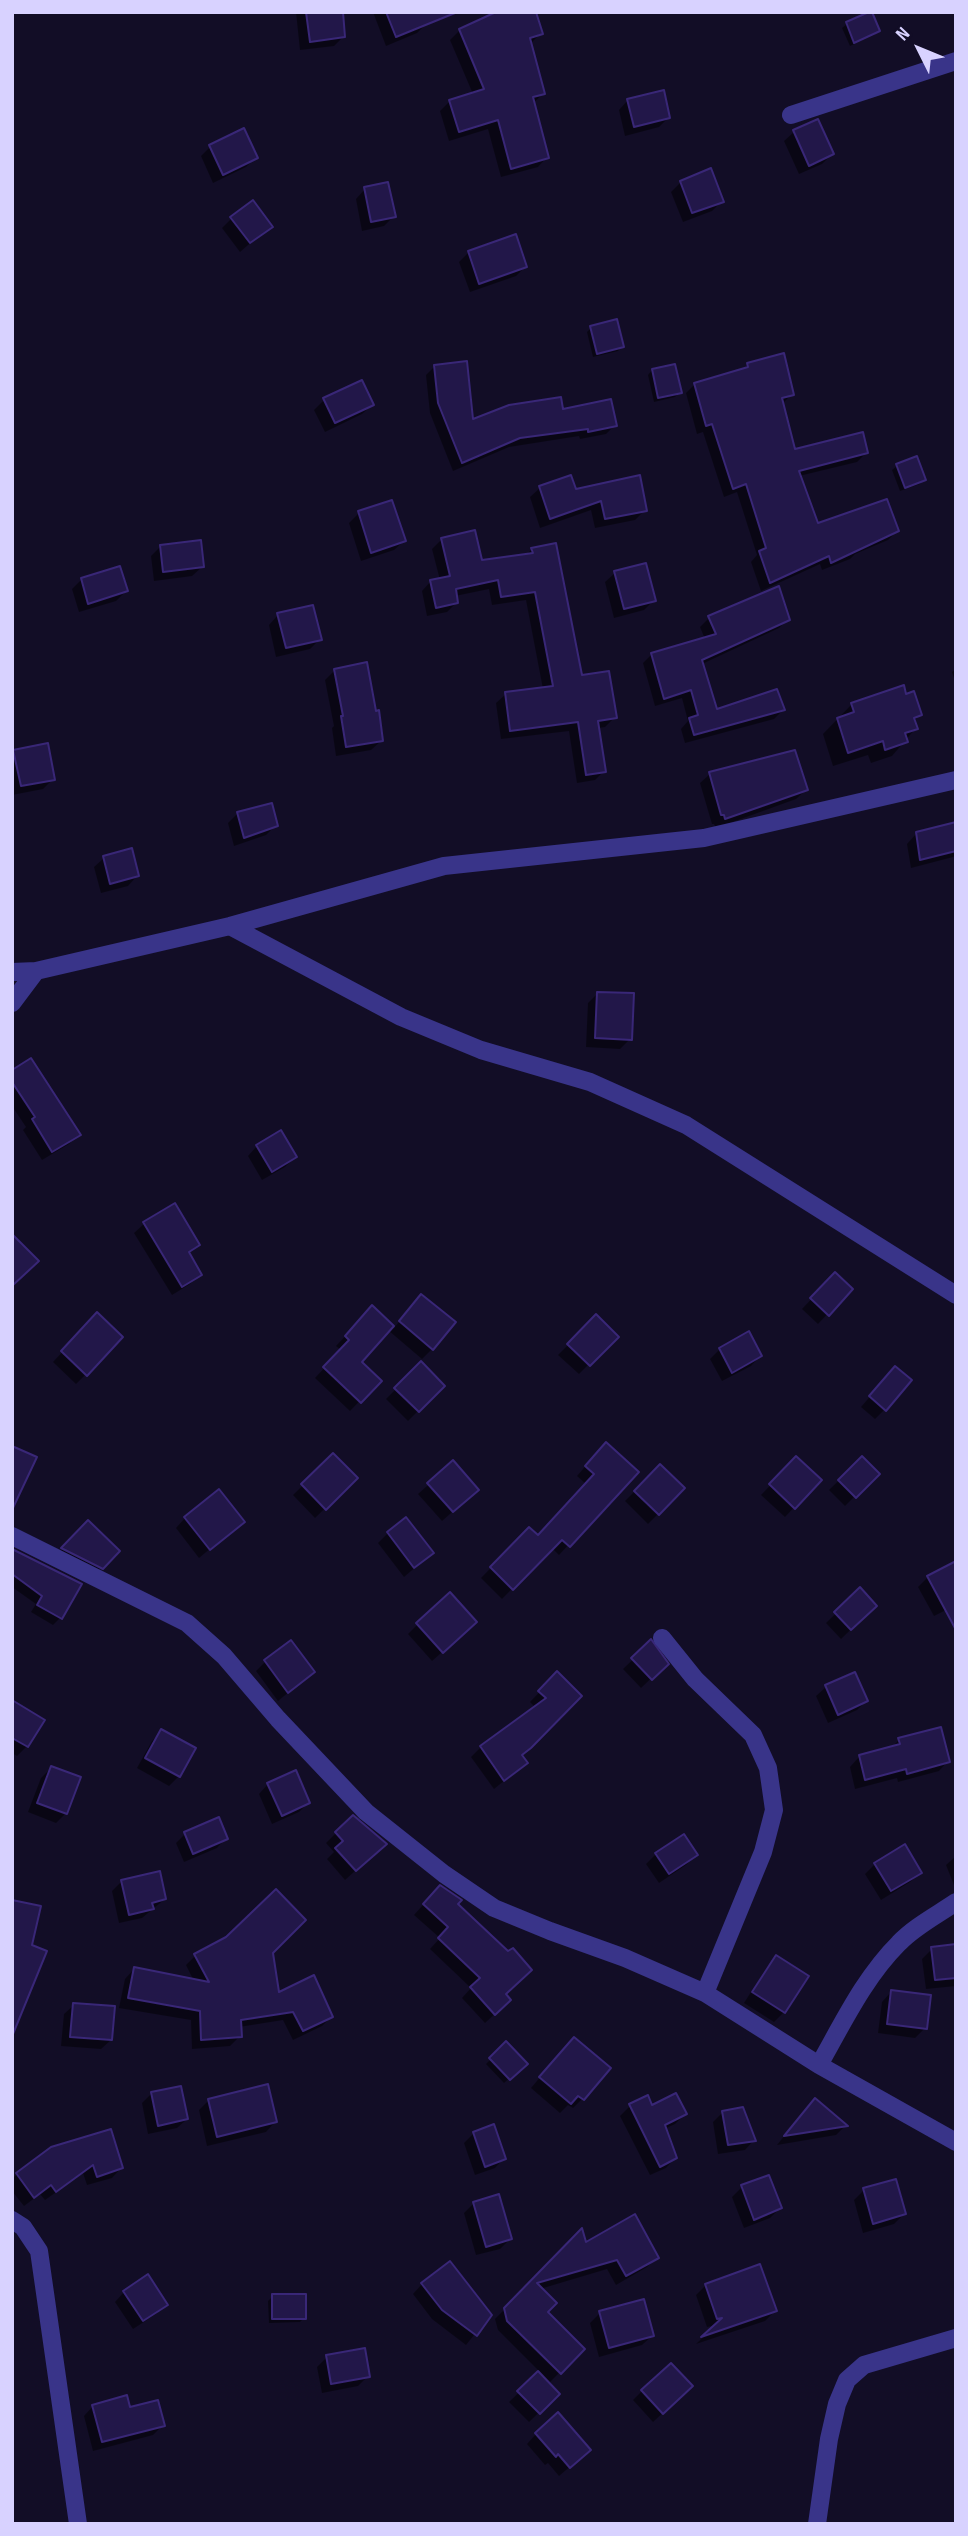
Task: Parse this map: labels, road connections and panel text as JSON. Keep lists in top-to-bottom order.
{
  "north": "top left"
}
